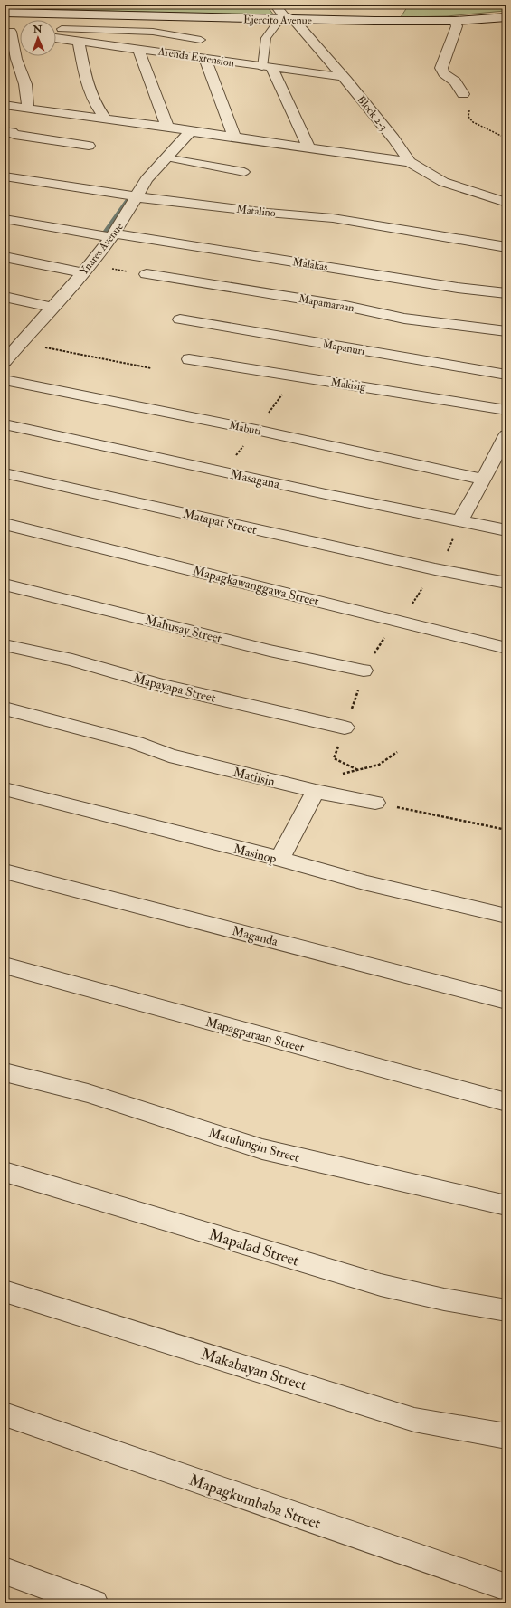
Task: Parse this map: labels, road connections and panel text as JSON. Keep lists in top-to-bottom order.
{
  "streets": {
    "street": [
      "Ejercito Avenue",
      "Arenda Extension",
      "Block 2-3",
      "Matalino",
      "Ynares Avenue",
      "Malakas",
      "Mapamaraan",
      "Mapanuri",
      "Makisig",
      "Mabuti",
      "Masagana",
      "Matapat Street",
      "Mapagkawanggawa Street",
      "Mahusay Street",
      "Mapayapa Street",
      "Matiisin",
      "Masinop",
      "Maganda",
      "Mapagparaan Street",
      "Matulungin Street",
      "Mapalad Street",
      "Makabayan Street",
      "Mapagkumbaba Street"
    ]
  },
  "crossings": [
    ["Ejercito Avenue", "Block 2-3"],
    ["Arenda Extension", "Block 2-3"],
    ["Matalino", "Ynares Avenue"],
    ["Ynares Avenue", "Malakas"]
  ],
  "north": "top"
}
